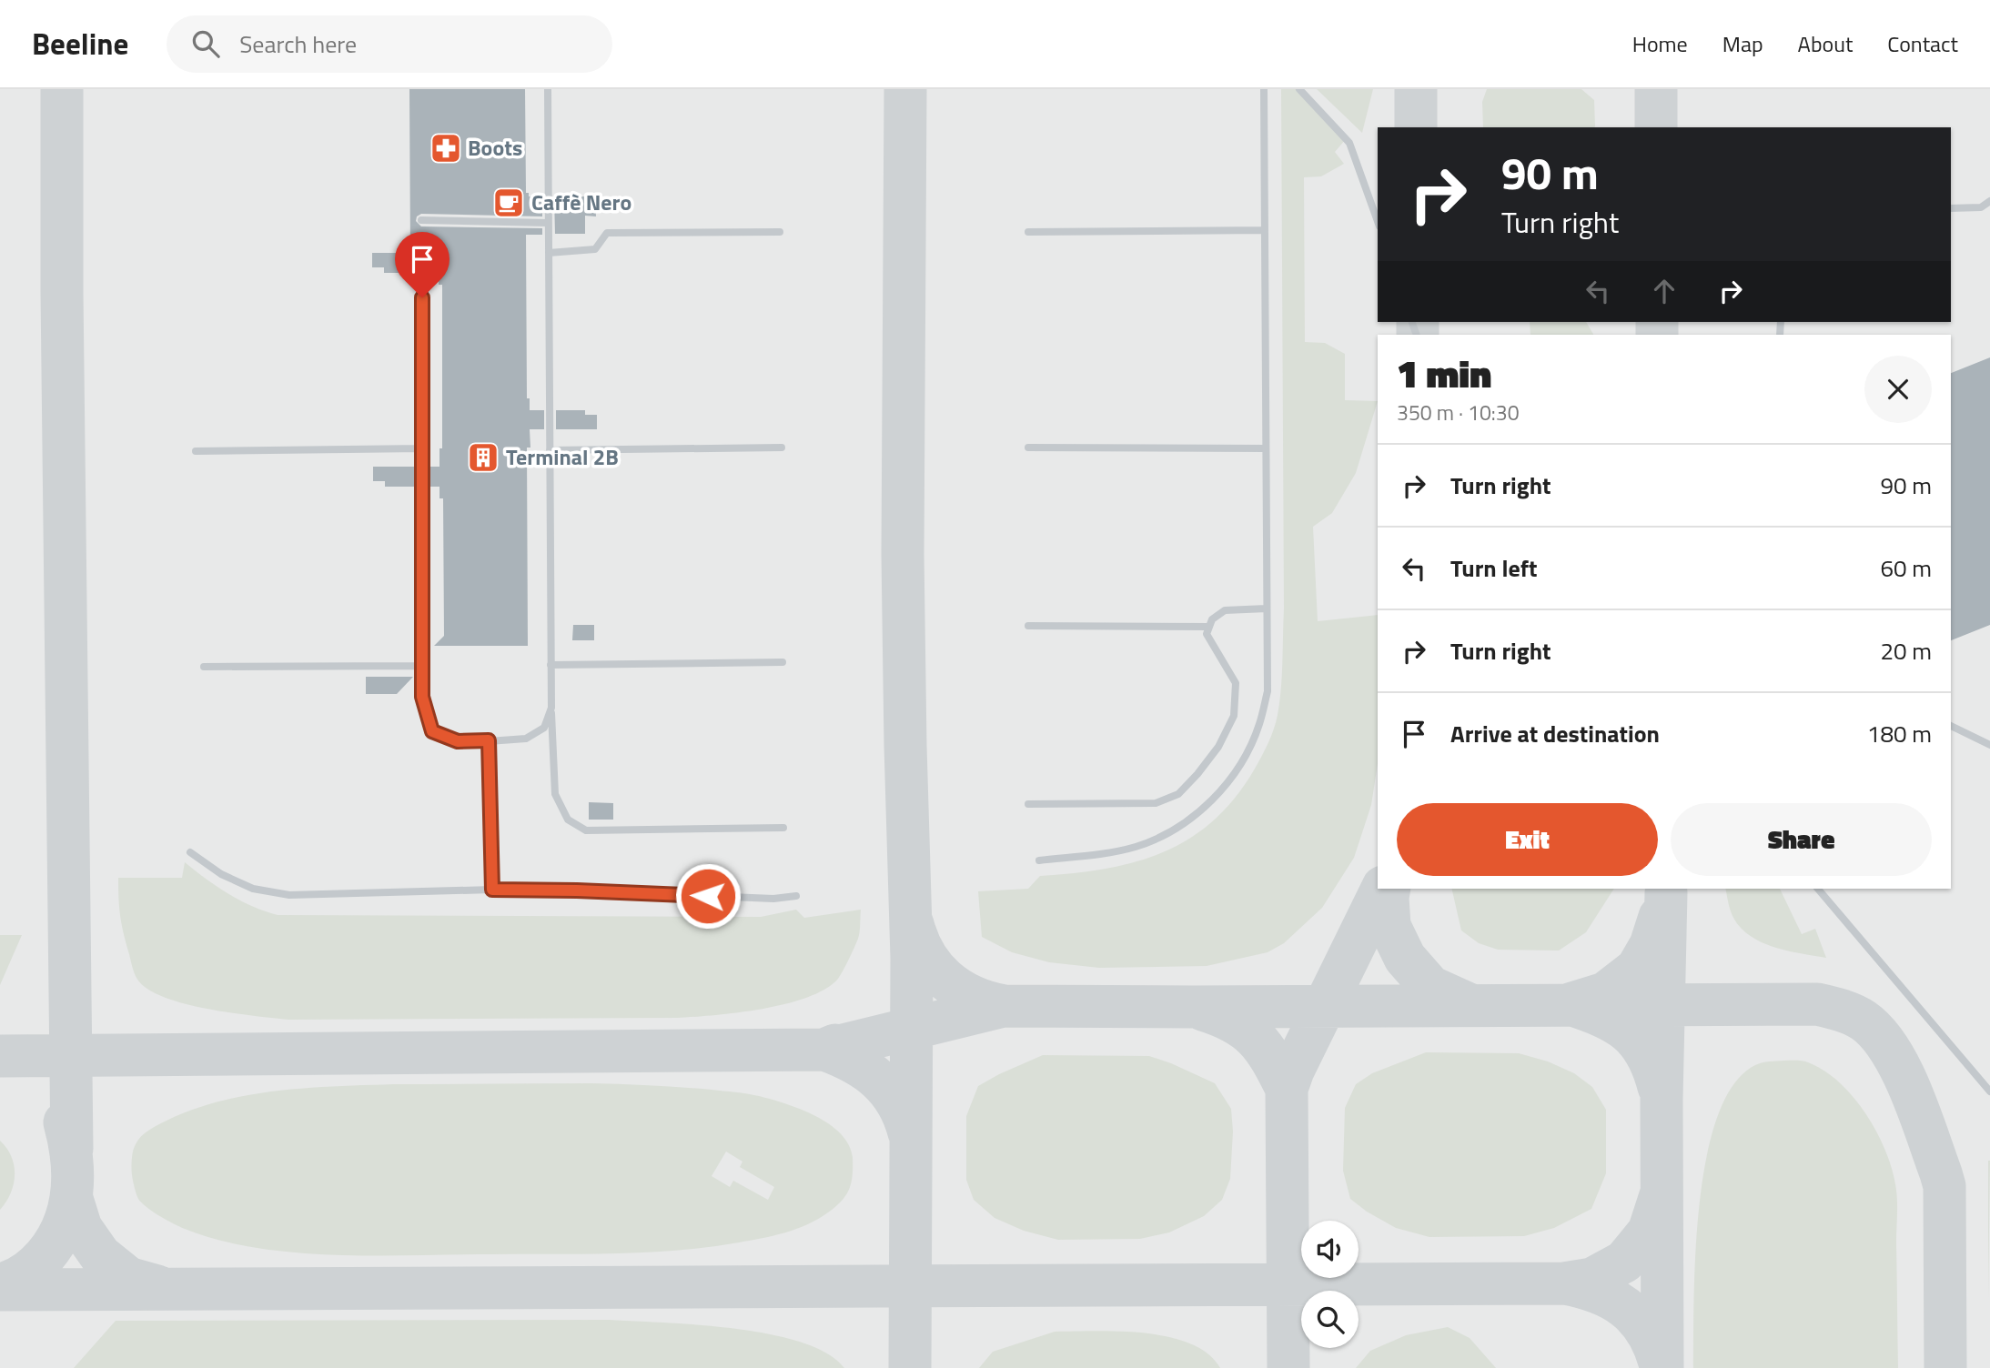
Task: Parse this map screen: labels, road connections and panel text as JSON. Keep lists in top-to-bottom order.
{
  "places": {
    "pharmacy": ["Boots"],
    "cafe": ["Caffè Nero"],
    "building": ["Terminal 2B"]
  },
  "page": {
    "header": "Beeline",
    "search": "Search here",
    "nav": [
      "Home",
      "Map",
      "About",
      "Contact"
    ],
    "turn": ["90 m", "Turn right"],
    "heading": ["1 min", "350 m · 10:30"],
    "list": [
      {
        "name": "Turn right",
        "value": "90 m"
      },
      {
        "name": "Turn left",
        "value": "60 m"
      },
      {
        "name": "Turn right",
        "value": "20 m"
      },
      {
        "name": "Arrive at destination",
        "value": "180 m"
      }
    ],
    "buttons": ["Exit", "Share"]
  }
}
